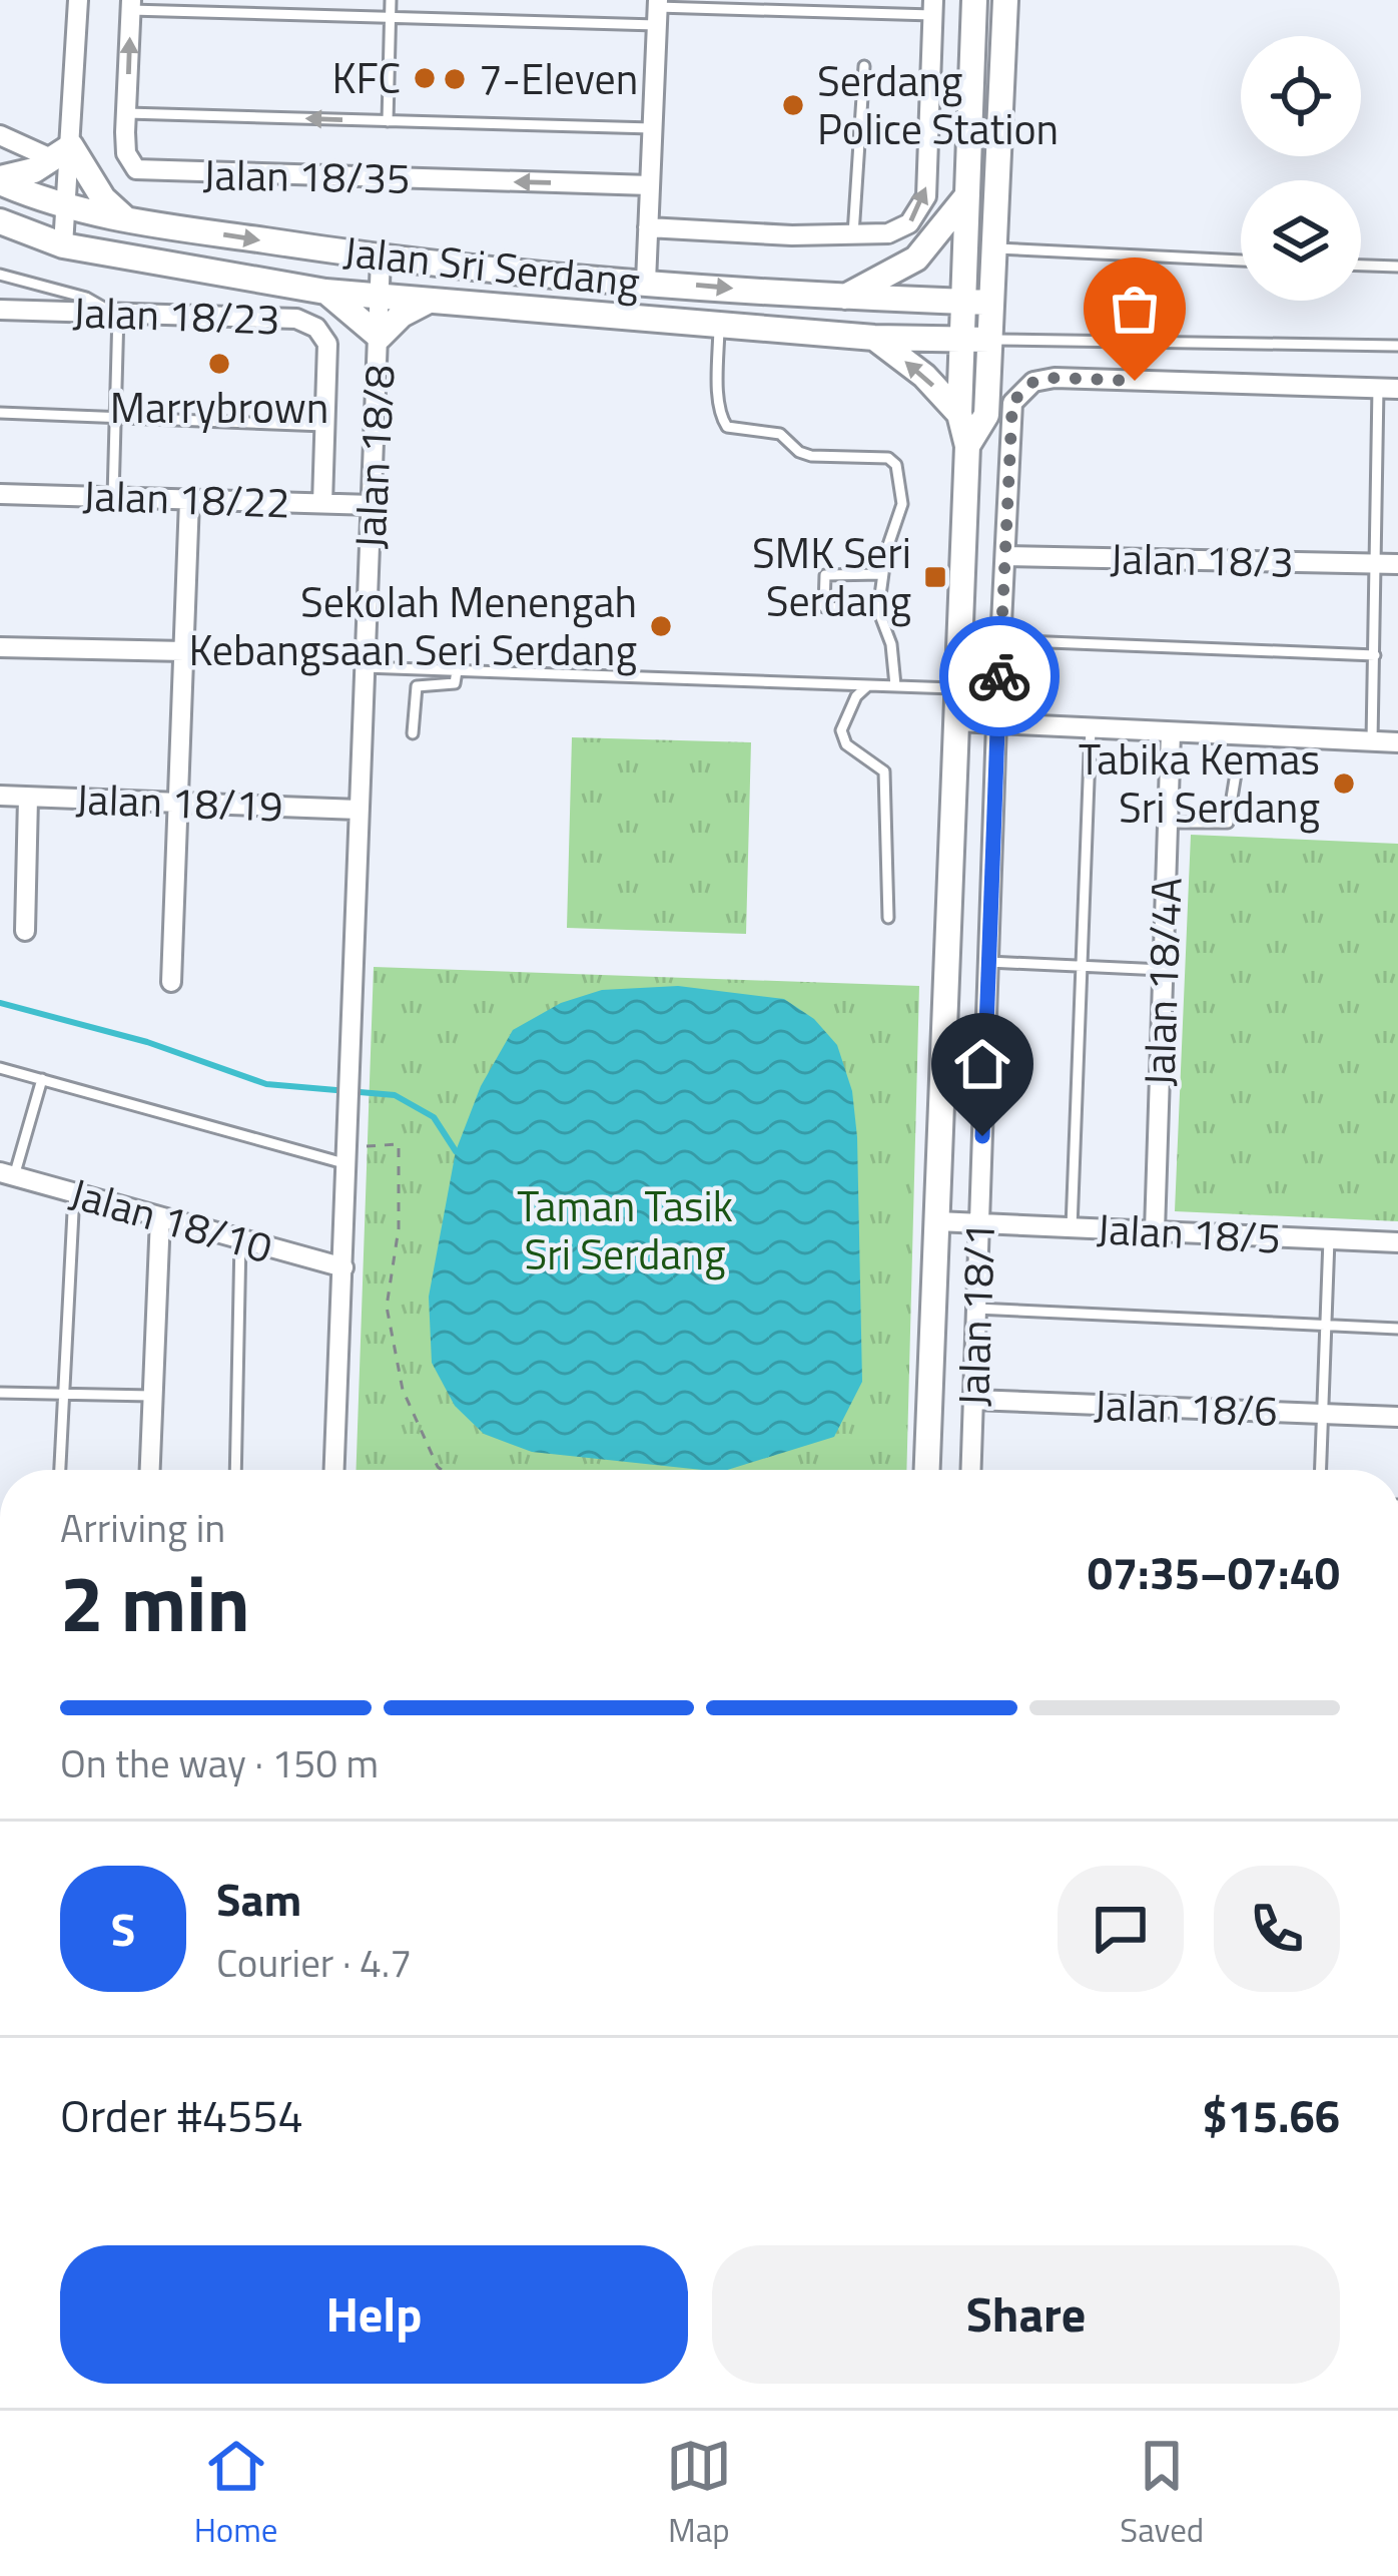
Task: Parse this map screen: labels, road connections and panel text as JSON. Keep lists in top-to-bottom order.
{
  "streets": {
    "street": [
      "Jalan 18/35",
      "Jalan Sri Serdang",
      "Jalan 18/23",
      "Jalan 18/8",
      "Jalan 18/22",
      "Jalan 18/3",
      "Jalan 18/19",
      "Jalan 18/4A",
      "Jalan 18/10",
      "Jalan 18/5",
      "Jalan 18/1",
      "Jalan 18/6"
    ]
  },
  "crossings": [
    ["Jalan Sri Serdang", "Jalan 18/8"],
    ["Jalan 18/23", "Jalan 18/22"],
    ["Jalan 18/8", "Jalan 18/22"],
    ["Jalan 18/8", "Jalan 18/19"],
    ["Jalan 18/8", "Jalan 18/10"],
    ["Jalan 18/3", "Jalan 18/1"],
    ["Jalan 18/4A", "Jalan 18/5"],
    ["Jalan 18/5", "Jalan 18/1"],
    ["Jalan 18/1", "Jalan 18/6"]
  ],
  "one_way": ["Jalan 18/35"],
  "parks": ["Taman Tasik Sri Serdang"],
  "places": {
    "other": [
      "KFC",
      "7-Eleven",
      "Serdang Police Station",
      "Marrybrown",
      "Sekolah Menengah Kebangsaan Seri Serdang",
      "Tabika Kemas Sri Serdang"
    ],
    "transit": ["SMK Seri Serdang"]
  },
  "page": {
    "heading": ["2 min", "Arriving in", "07:35–07:40"],
    "panel": [
      "Sam",
      "Courier · 4.7",
      "Order #4554",
      "$15.66"
    ],
    "bar": "On the way · 150 m",
    "round": "S",
    "buttons": ["Help", "Share"],
    "tabs": ["Home", "Map", "Saved"]
  }
}
